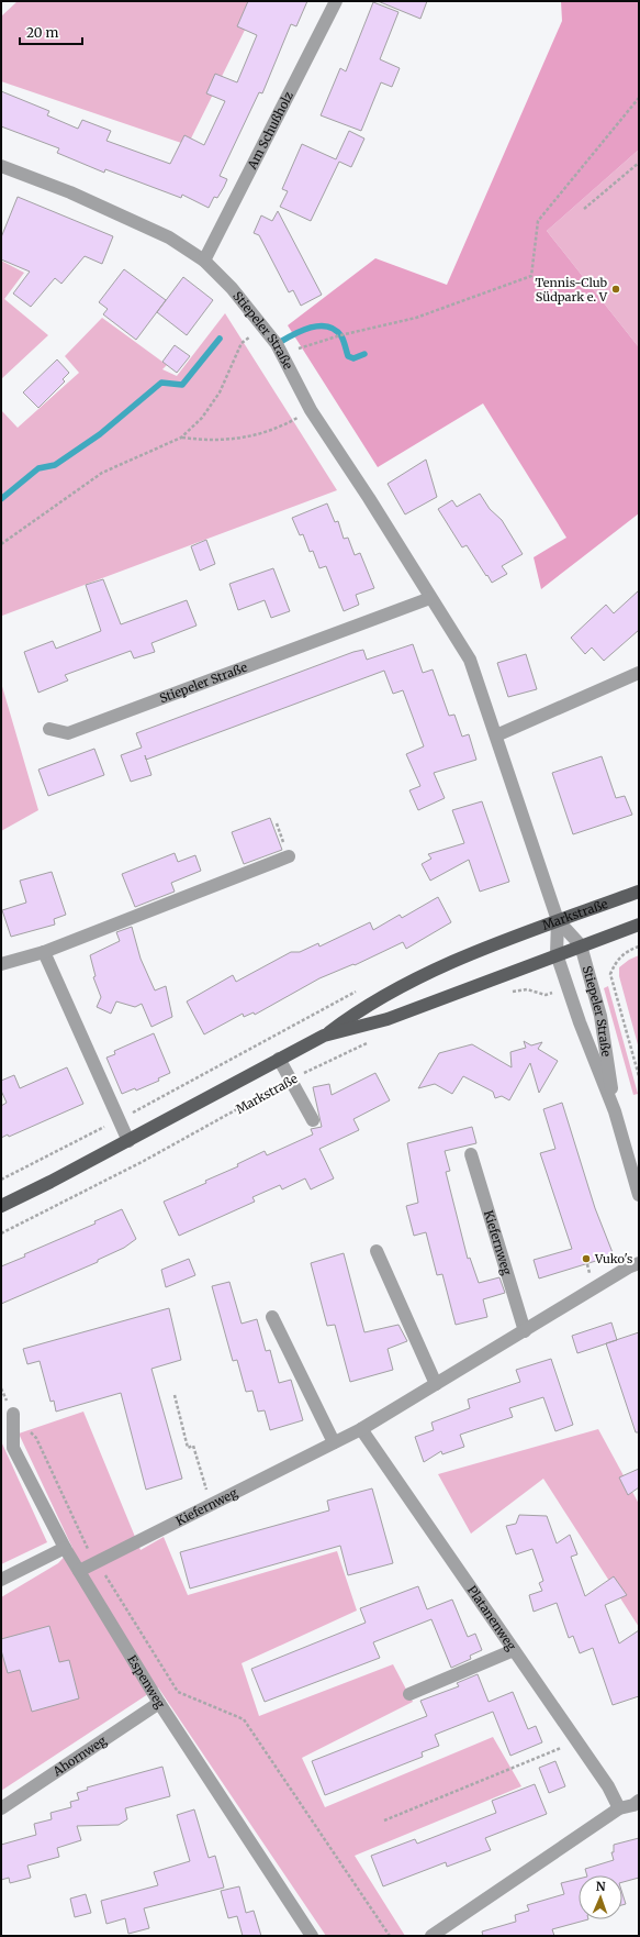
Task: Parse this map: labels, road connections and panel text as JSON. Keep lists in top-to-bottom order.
{
  "streets": {
    "main road": ["Markstraße"],
    "street": [
      "Am Schußholz",
      "Stiepeler Straße",
      "Kiefernweg",
      "Platanenweg",
      "Espenweg",
      "Ahornweg"
    ]
  },
  "crossings": [
    ["Am Schußholz", "Stiepeler Straße"],
    ["Stiepeler Straße", "Markstraße"],
    ["Kiefernweg", "Platanenweg"],
    ["Kiefernweg", "Espenweg"],
    ["Espenweg", "Ahornweg"]
  ],
  "places": ["Tennis-Club Südpark e. V", "Vuko's"],
  "scale_bar": "20 m",
  "north": "top"
}
